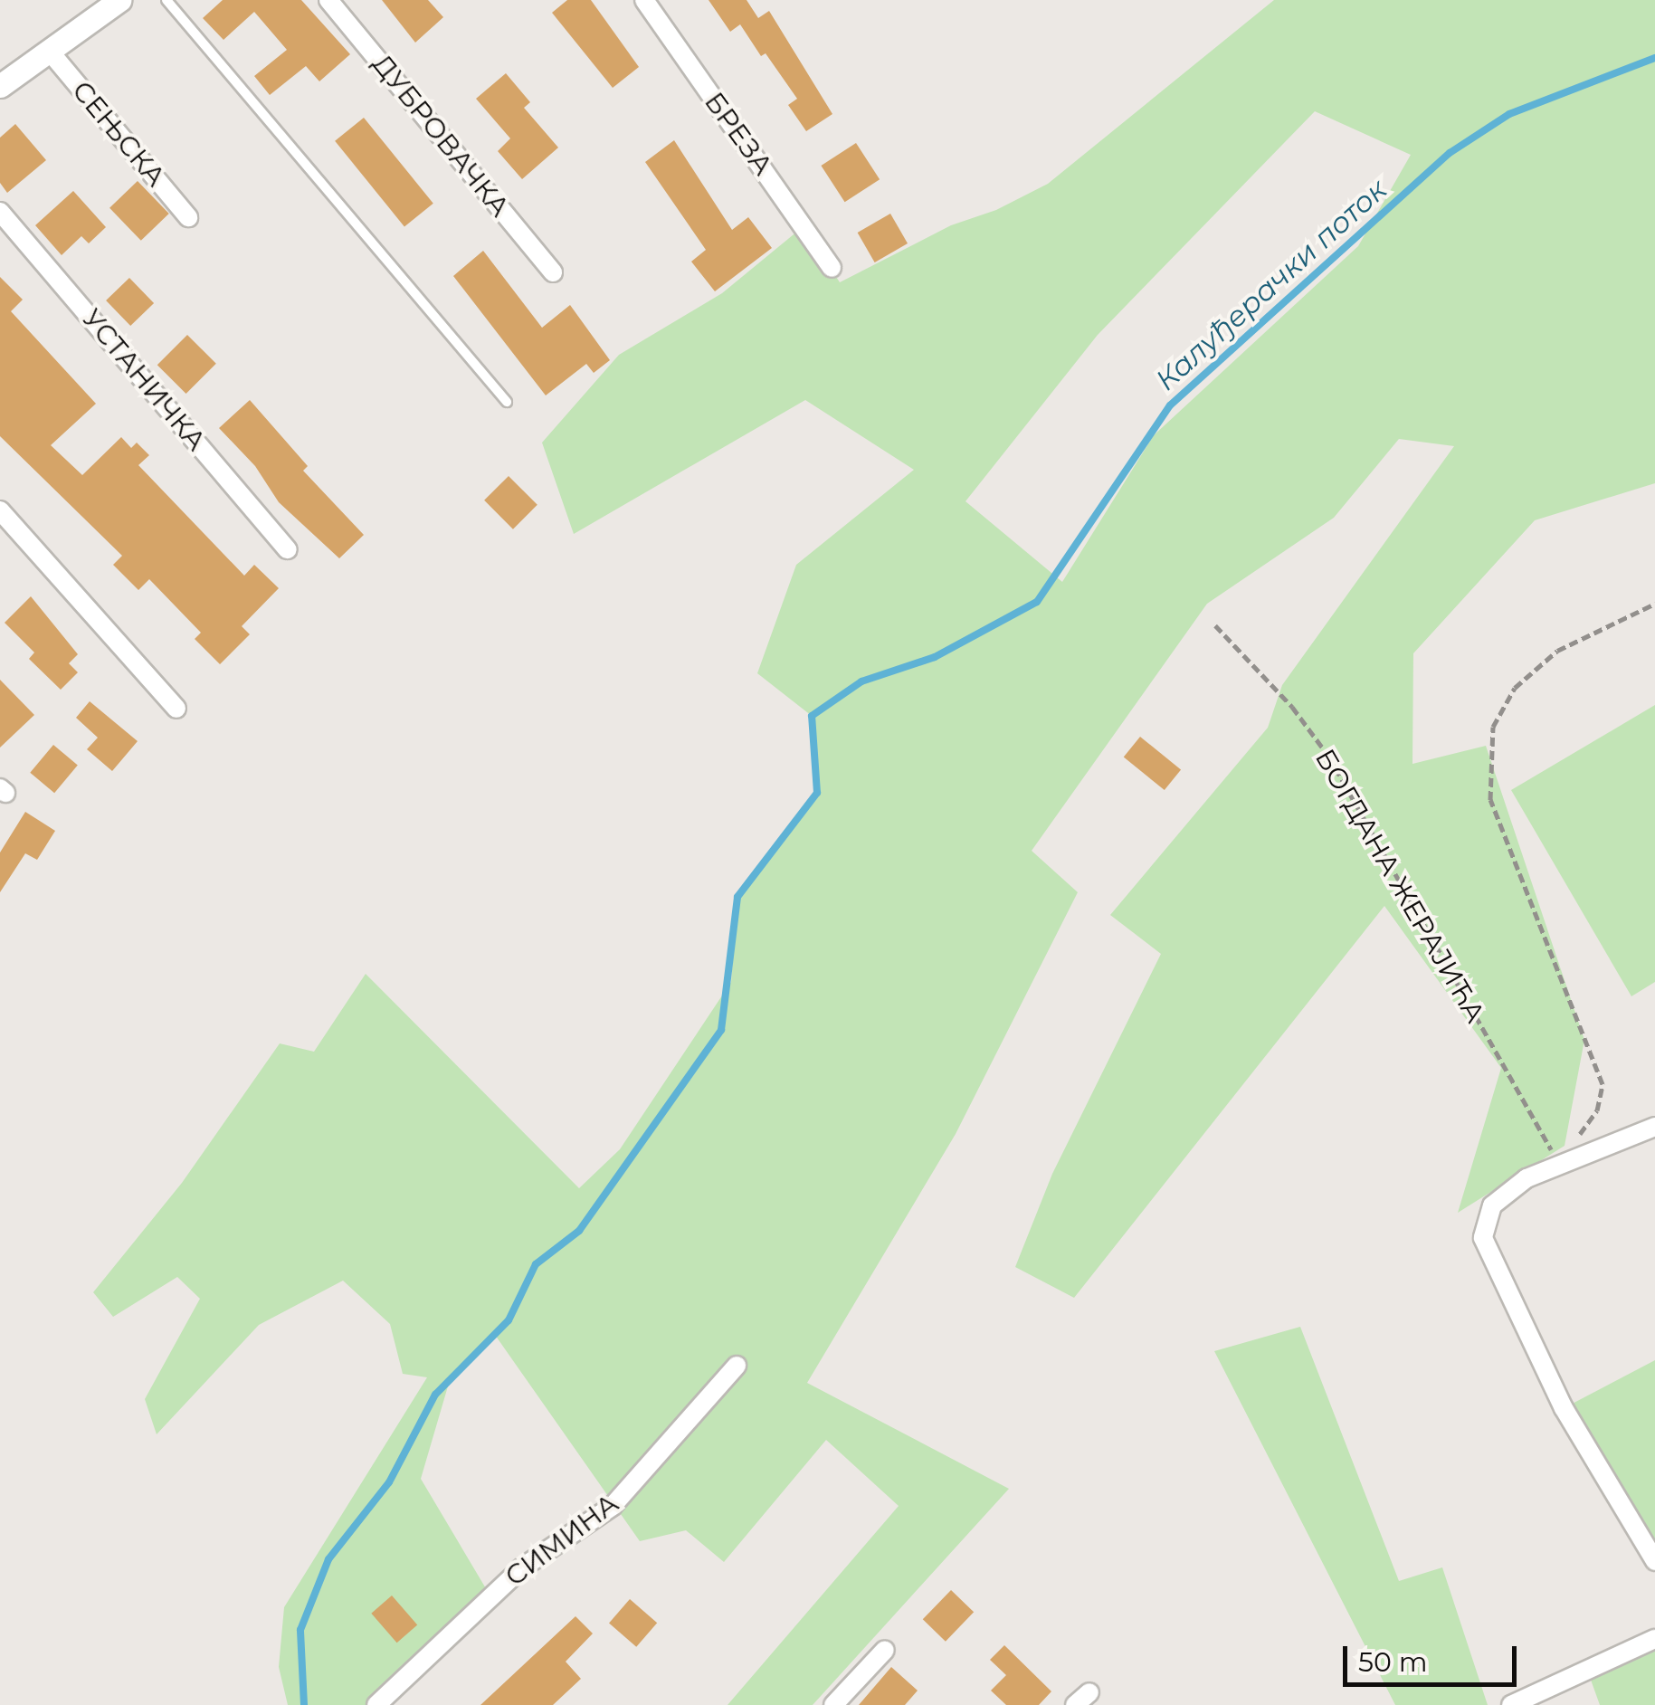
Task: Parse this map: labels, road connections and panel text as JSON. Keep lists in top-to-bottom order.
{
  "streets": {
    "street": [
      "СЕЊСКА",
      "БРЕЗА",
      "ДУБРОВАЧКА",
      "УСТАНИЧКА",
      "СИМИНА"
    ],
    "path": ["БОГДАНА ЖЕРАЈИЋА"]
  },
  "water": ["Калуђерачки поток"],
  "scale_bar": "50 m"
}
